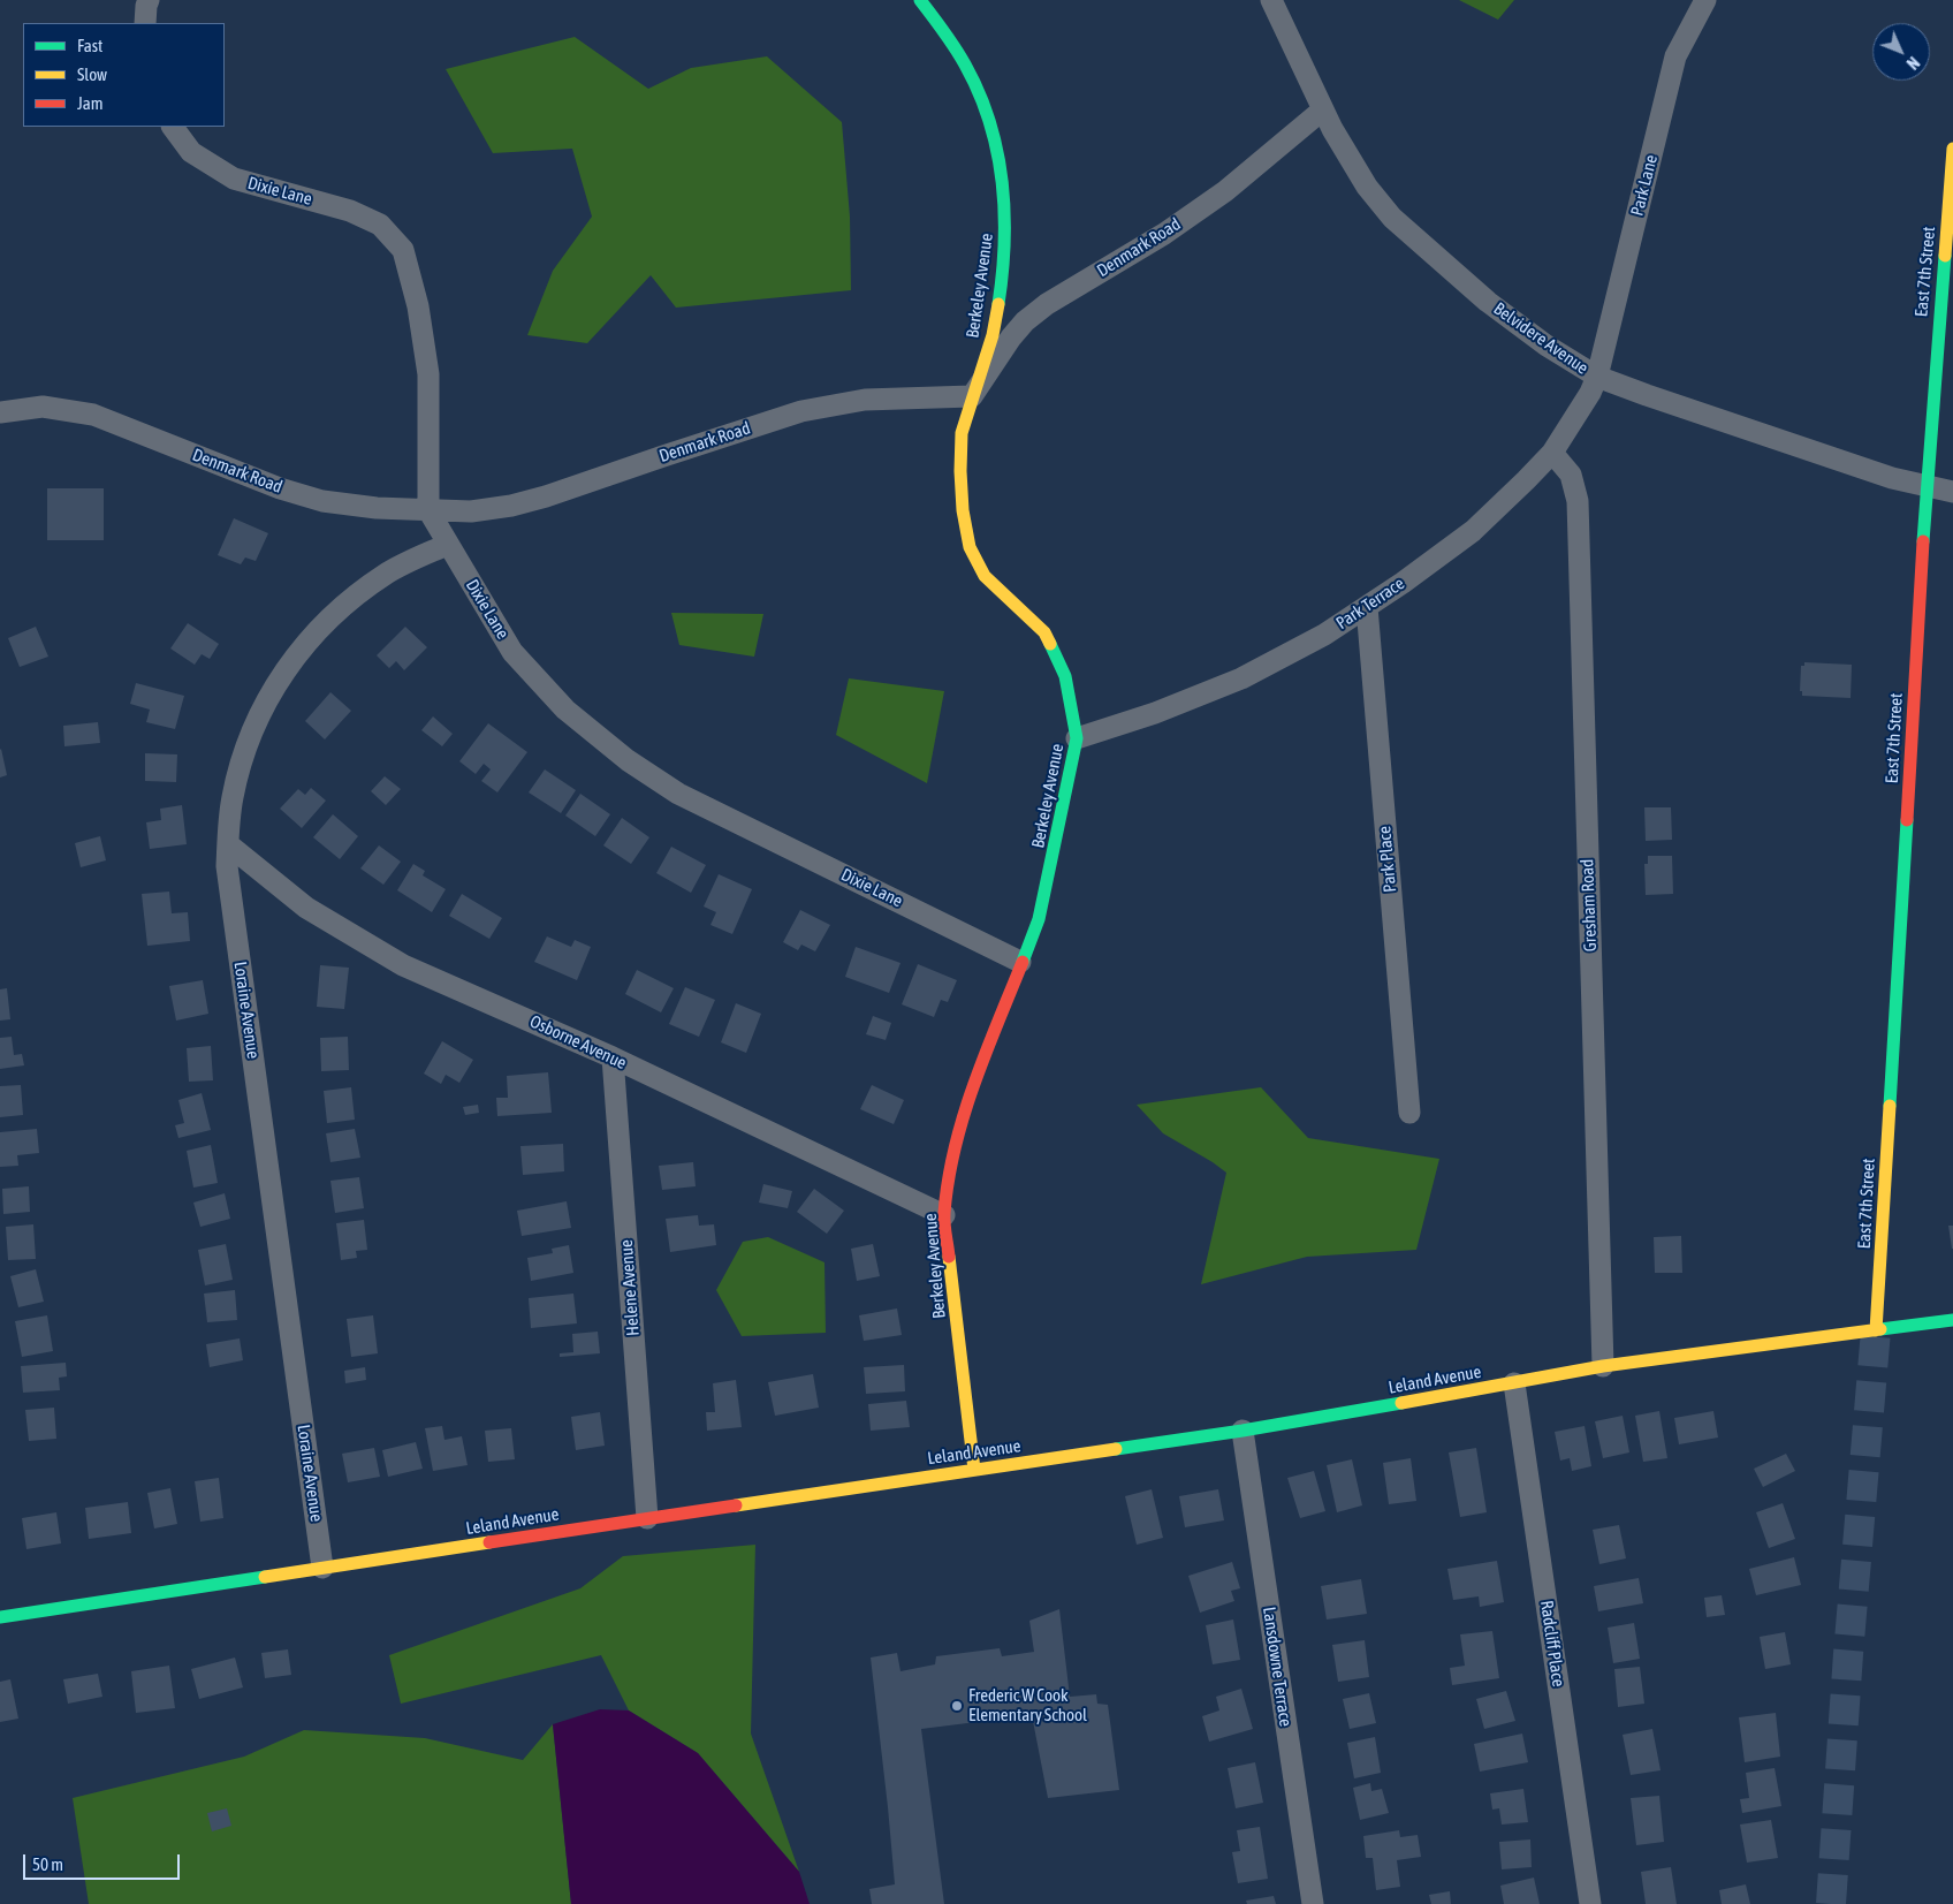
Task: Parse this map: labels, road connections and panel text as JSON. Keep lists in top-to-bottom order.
{
  "streets": {
    "street": [
      "Park Lane",
      "Dixie Lane",
      "Denmark Road",
      "East 7th Street",
      "Berkeley Avenue",
      "Belvidere Avenue",
      "Park Terrace",
      "Park Place",
      "Gresham Road",
      "Loraine Avenue",
      "Osborne Avenue",
      "Helene Avenue",
      "Leland Avenue",
      "Radcliff Place",
      "Lansdowne Terrace"
    ]
  },
  "crossings": [
    ["Park Lane", "Belvidere Avenue"],
    ["Park Lane", "Park Terrace"],
    ["Dixie Lane", "Denmark Road"],
    ["Dixie Lane", "Berkeley Avenue"],
    ["Dixie Lane", "Loraine Avenue"],
    ["Denmark Road", "Berkeley Avenue"],
    ["Denmark Road", "Belvidere Avenue"],
    ["East 7th Street", "Belvidere Avenue"],
    ["East 7th Street", "Leland Avenue"],
    ["Berkeley Avenue", "Park Terrace"],
    ["Berkeley Avenue", "Osborne Avenue"],
    ["Berkeley Avenue", "Leland Avenue"],
    ["Belvidere Avenue", "Park Terrace"],
    ["Park Terrace", "Park Place"],
    ["Park Terrace", "Gresham Road"],
    ["Gresham Road", "Leland Avenue"],
    ["Loraine Avenue", "Osborne Avenue"],
    ["Loraine Avenue", "Leland Avenue"],
    ["Osborne Avenue", "Helene Avenue"],
    ["Helene Avenue", "Leland Avenue"],
    ["Leland Avenue", "Radcliff Place"],
    ["Leland Avenue", "Lansdowne Terrace"]
  ],
  "places": ["Frederic W Cook Elementary School"],
  "legend": ["Fast", "Slow", "Jam"],
  "scale_bar": "50 m",
  "north": "bottom right"
}
